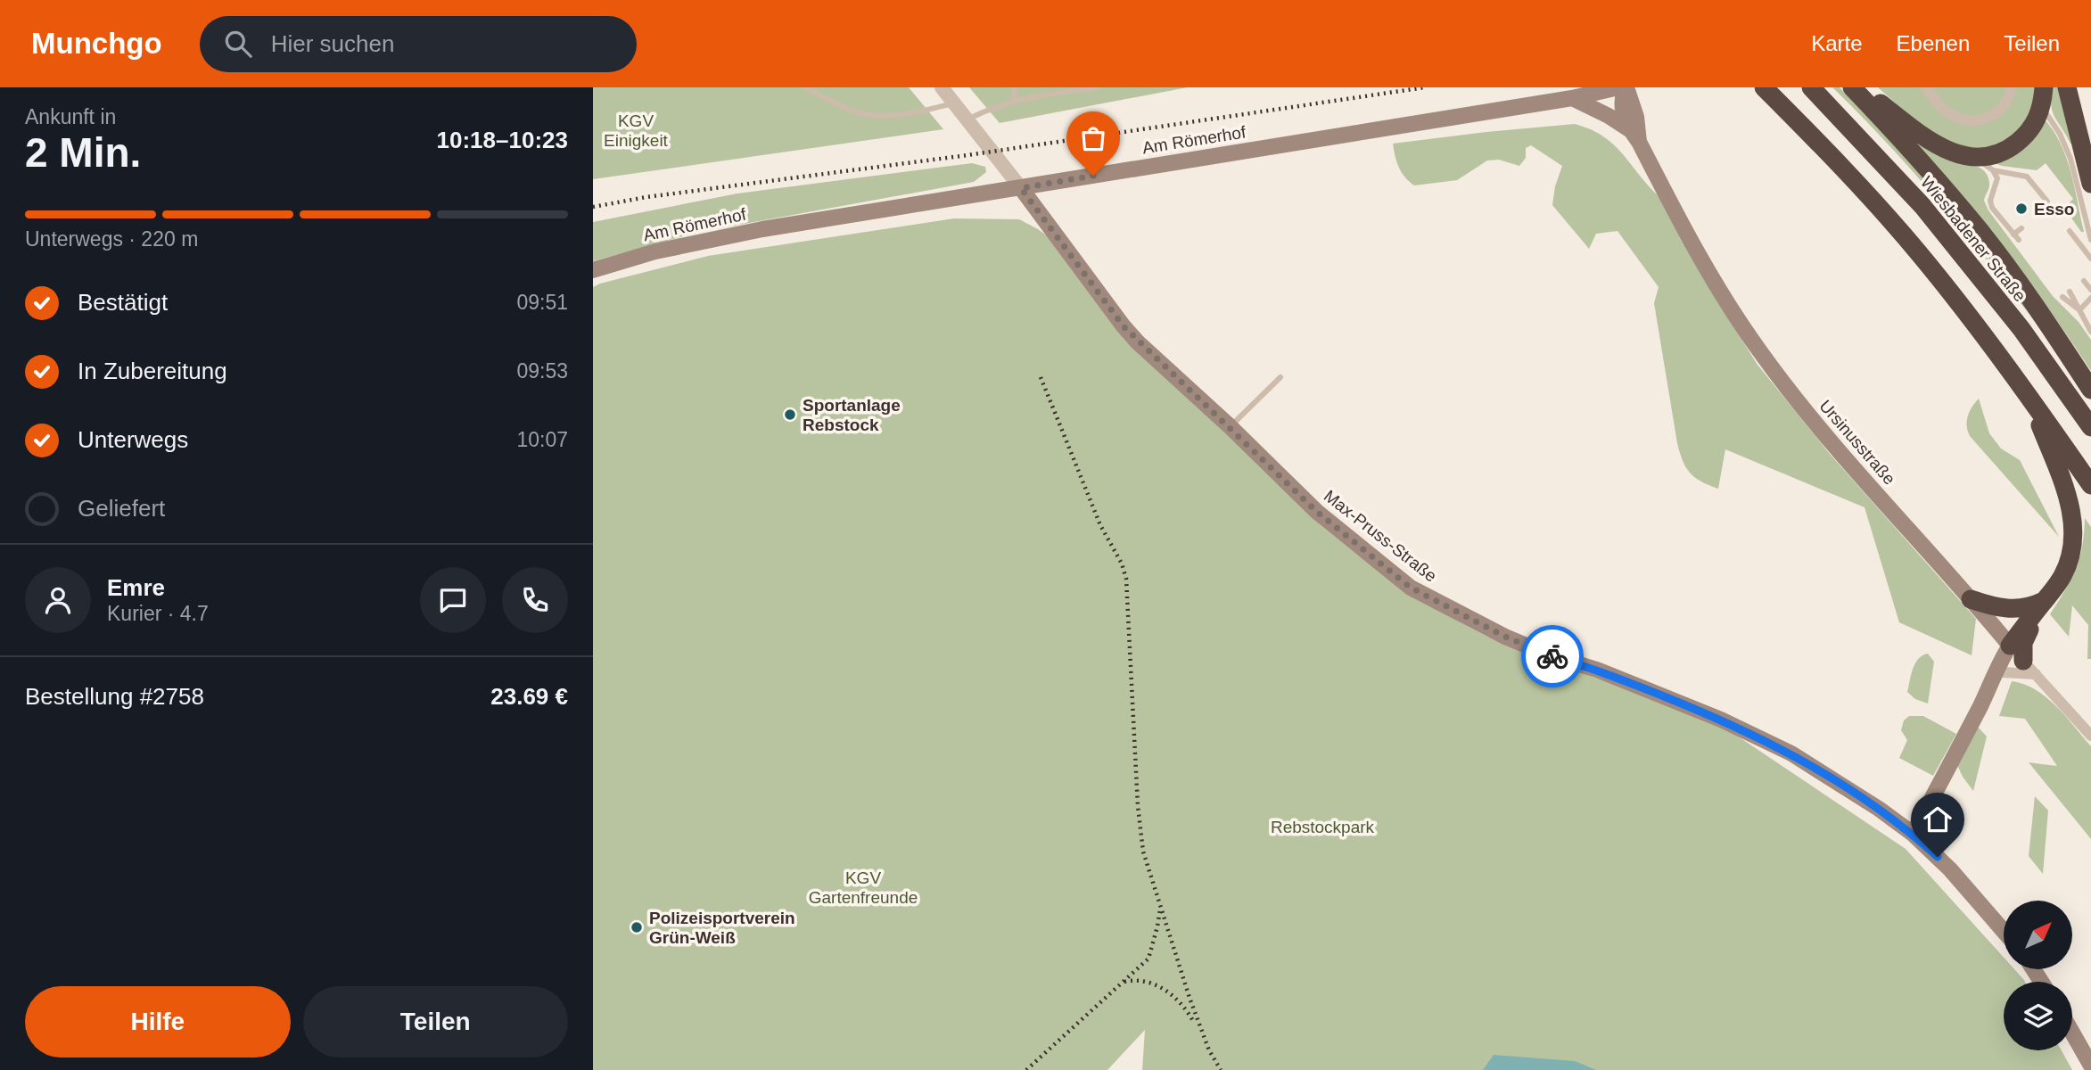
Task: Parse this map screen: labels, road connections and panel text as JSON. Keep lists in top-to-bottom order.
{
  "streets": {
    "highway": ["Wiesbadener Straße"],
    "main road": ["Am Römerhof", "Ursinusstraße", "Max-Pruss-Straße"]
  },
  "crossings": [
    ["Am Römerhof", "Max-Pruss-Straße"]
  ],
  "parks": ["KGV Einigkeit", "Rebstockpark", "KGV Gartenfreunde"],
  "places": ["Esso", "Sportanlage Rebstock", "Polizeisportverein Grün-Weiß"],
  "north": "top right",
  "page": {
    "header": "Munchgo",
    "search": "Hier suchen",
    "nav": ["Karte", "Ebenen", "Teilen"],
    "heading": ["2 Min.", "Ankunft in", "10:18–10:23"],
    "panel": [
      "Emre",
      "Kurier · 4.7",
      "Bestellung #2758",
      "23.69 €"
    ],
    "bar": "Unterwegs · 220 m",
    "list": [
      ["Bestätigt", "09:51"],
      ["In Zubereitung", "09:53"],
      ["Unterwegs", "10:07"],
      "Geliefert"
    ],
    "buttons": ["Hilfe", "Teilen"]
  }
}
